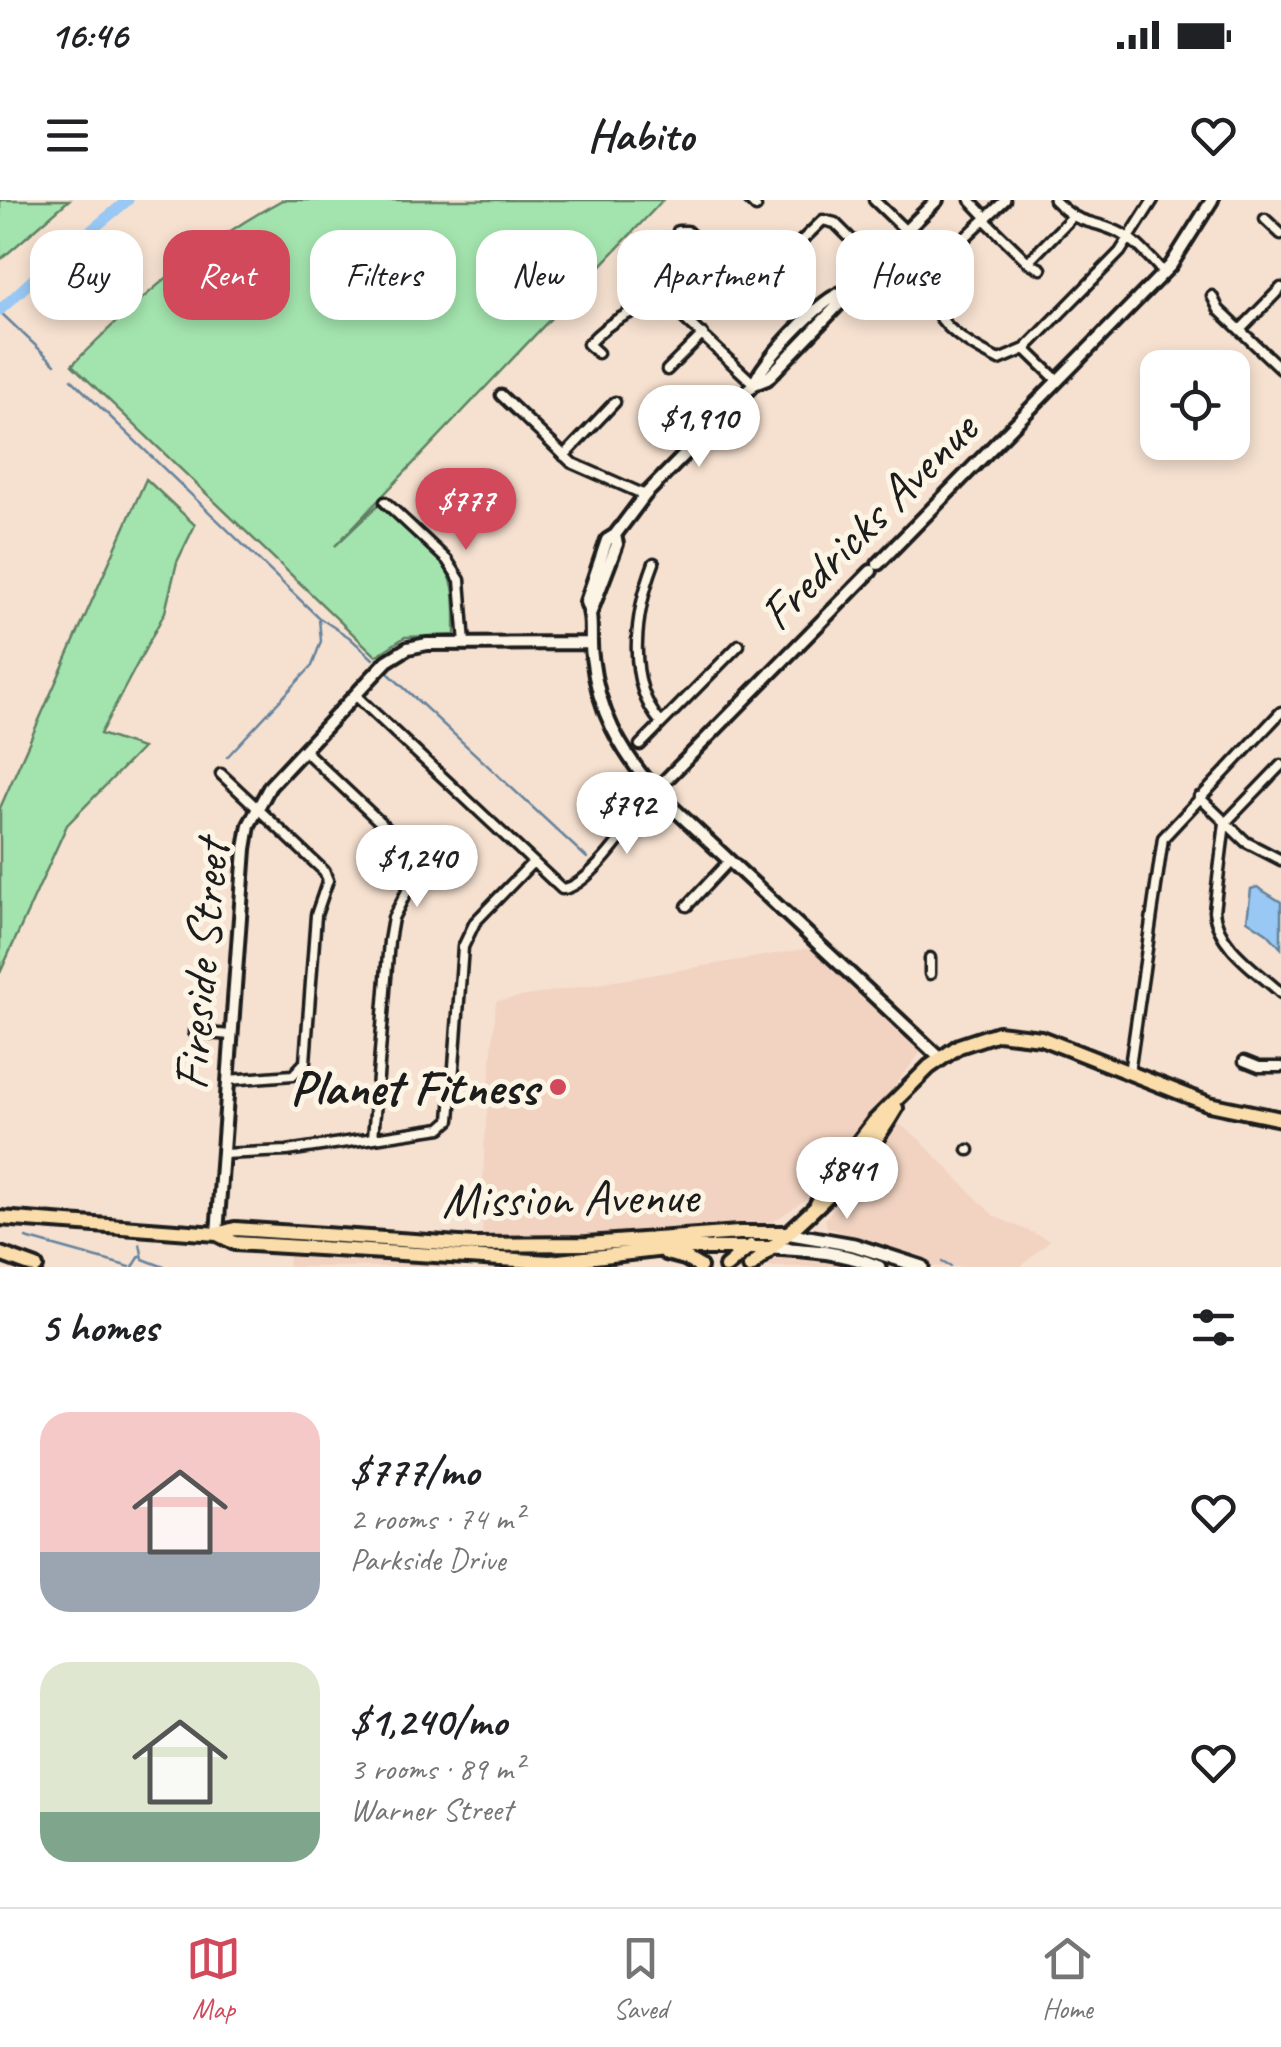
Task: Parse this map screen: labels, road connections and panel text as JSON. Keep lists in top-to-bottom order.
{
  "streets": {
    "main road": ["Mission Avenue"],
    "street": ["Fredricks Avenue", "Fireside Street"]
  },
  "crossings": [
    ["Fireside Street", "Mission Avenue"]
  ],
  "places": ["Planet Fitness"],
  "page": {
    "status": "16:46",
    "header": "Habito",
    "chip": [
      "Buy",
      "Rent",
      "Filters",
      "New",
      "Apartment",
      "House"
    ],
    "price": [
      "$1,910",
      "$777",
      "$792",
      "$1,240",
      "$841"
    ],
    "heading": "5 homes",
    "list": [
      {
        "name": "$777/mo",
        "note": "2 rooms · 74 m² · Parkside Drive"
      },
      {
        "name": "$1,240/mo",
        "note": "3 rooms · 89 m² · Warner Street"
      }
    ],
    "tabs": ["Map", "Saved", "Home"]
  }
}
